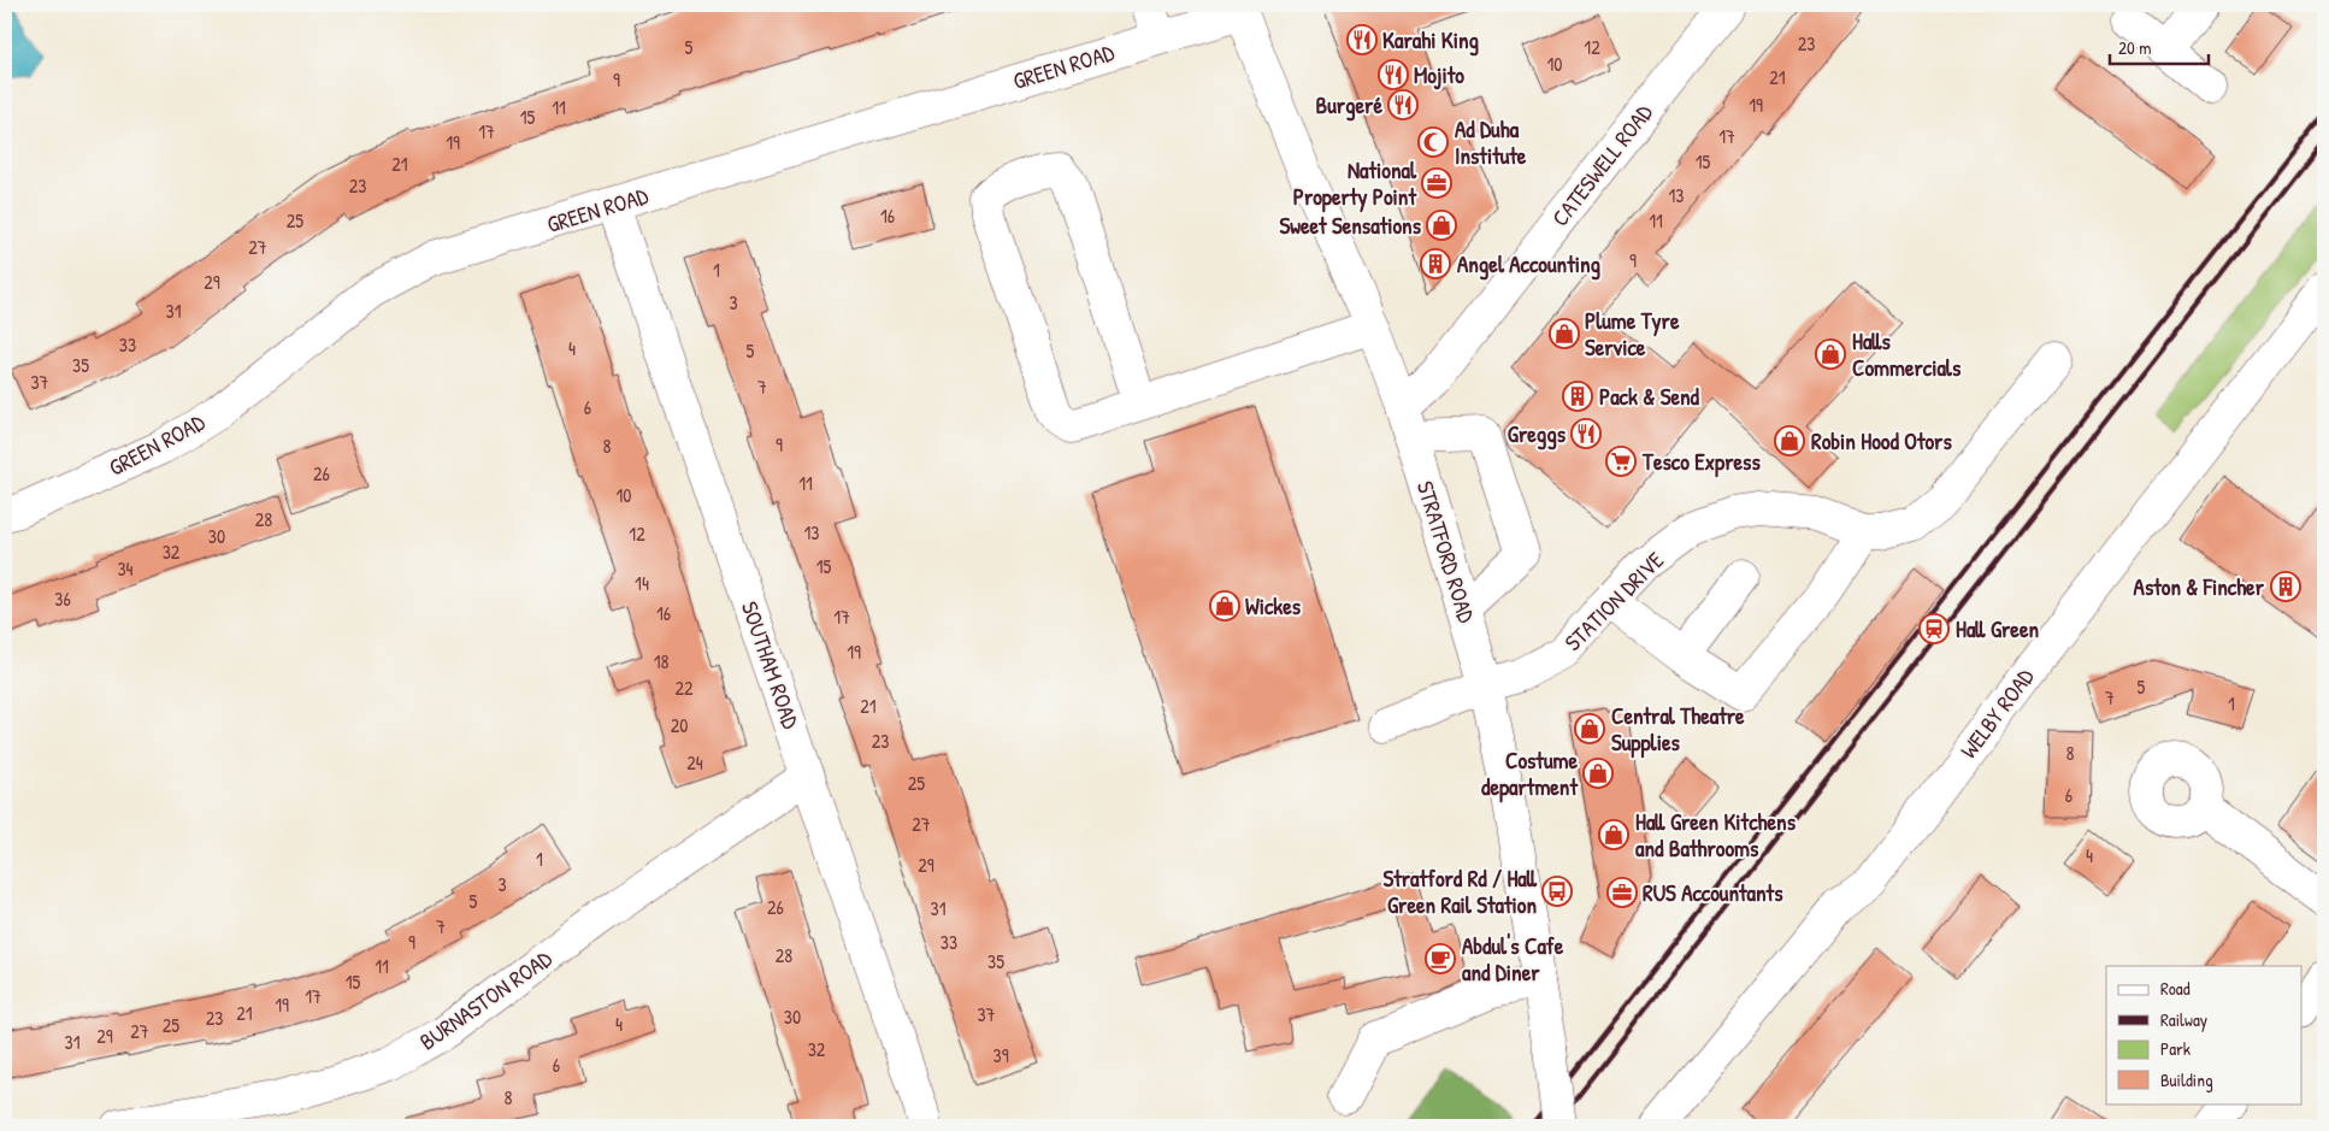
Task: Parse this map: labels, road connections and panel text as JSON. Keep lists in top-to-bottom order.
{
  "streets": {
    "main road": [
      "GREEN ROAD",
      "CATESWELL ROAD",
      "STRATFORD ROAD",
      "STATION DRIVE",
      "SOUTHAM ROAD",
      "WELBY ROAD",
      "BURNASTON ROAD"
    ]
  },
  "crossings": [
    ["GREEN ROAD", "STRATFORD ROAD"],
    ["GREEN ROAD", "SOUTHAM ROAD"],
    ["CATESWELL ROAD", "STRATFORD ROAD"],
    ["STRATFORD ROAD", "STATION DRIVE"],
    ["SOUTHAM ROAD", "BURNASTON ROAD"]
  ],
  "places": {
    "restaurant": [
      "Karahi King",
      "Mojito",
      "Burgeré",
      "Greggs"
    ],
    "mosque": ["Ad Duha Institute"],
    "office": ["National Property Point", "RUS Accountants"],
    "shop": [
      "Sweet Sensations",
      "Plume Tyre Service",
      "Halls Commercials",
      "Robin Hood Otors",
      "Wickes",
      "Central Theatre Supplies",
      "Costume department",
      "Hall Green Kitchens and Bathrooms"
    ],
    "building": ["Angel Accounting", "Pack & Send", "Aston & Fincher"],
    "supermarket": ["Tesco Express"],
    "station": ["Hall Green"],
    "bus stop": ["Stratford Rd / Hall Green Rail Station"],
    "cafe": ["Abdul's Cafe and Diner"]
  },
  "house_numbers": [
    "23",
    "5",
    "12",
    "10",
    "21",
    "9",
    "19",
    "11",
    "15",
    "17",
    "17",
    "19",
    "15",
    "21",
    "23",
    "13",
    "16",
    "25",
    "11",
    "27",
    "9",
    "1",
    "29",
    "3",
    "31",
    "33",
    "4",
    "5",
    "35",
    "37",
    "7",
    "6",
    "9",
    "8",
    "26",
    "11",
    "10",
    "28",
    "13",
    "12",
    "30",
    "32",
    "15",
    "34",
    "14",
    "36",
    "16",
    "17",
    "19",
    "18",
    "5",
    "22",
    "7",
    "1",
    "21",
    "20",
    "23",
    "8",
    "24",
    "25",
    "6",
    "27",
    "4",
    "1",
    "29",
    "3",
    "5",
    "26",
    "31",
    "7",
    "9",
    "33",
    "28",
    "35",
    "11",
    "15",
    "17",
    "19",
    "21",
    "37",
    "30",
    "23",
    "4",
    "25",
    "27",
    "29",
    "31",
    "32",
    "39",
    "6",
    "8"
  ],
  "legend": [
    "Road",
    "Railway",
    "Park",
    "Building"
  ],
  "scale_bar": "20 m"
}
